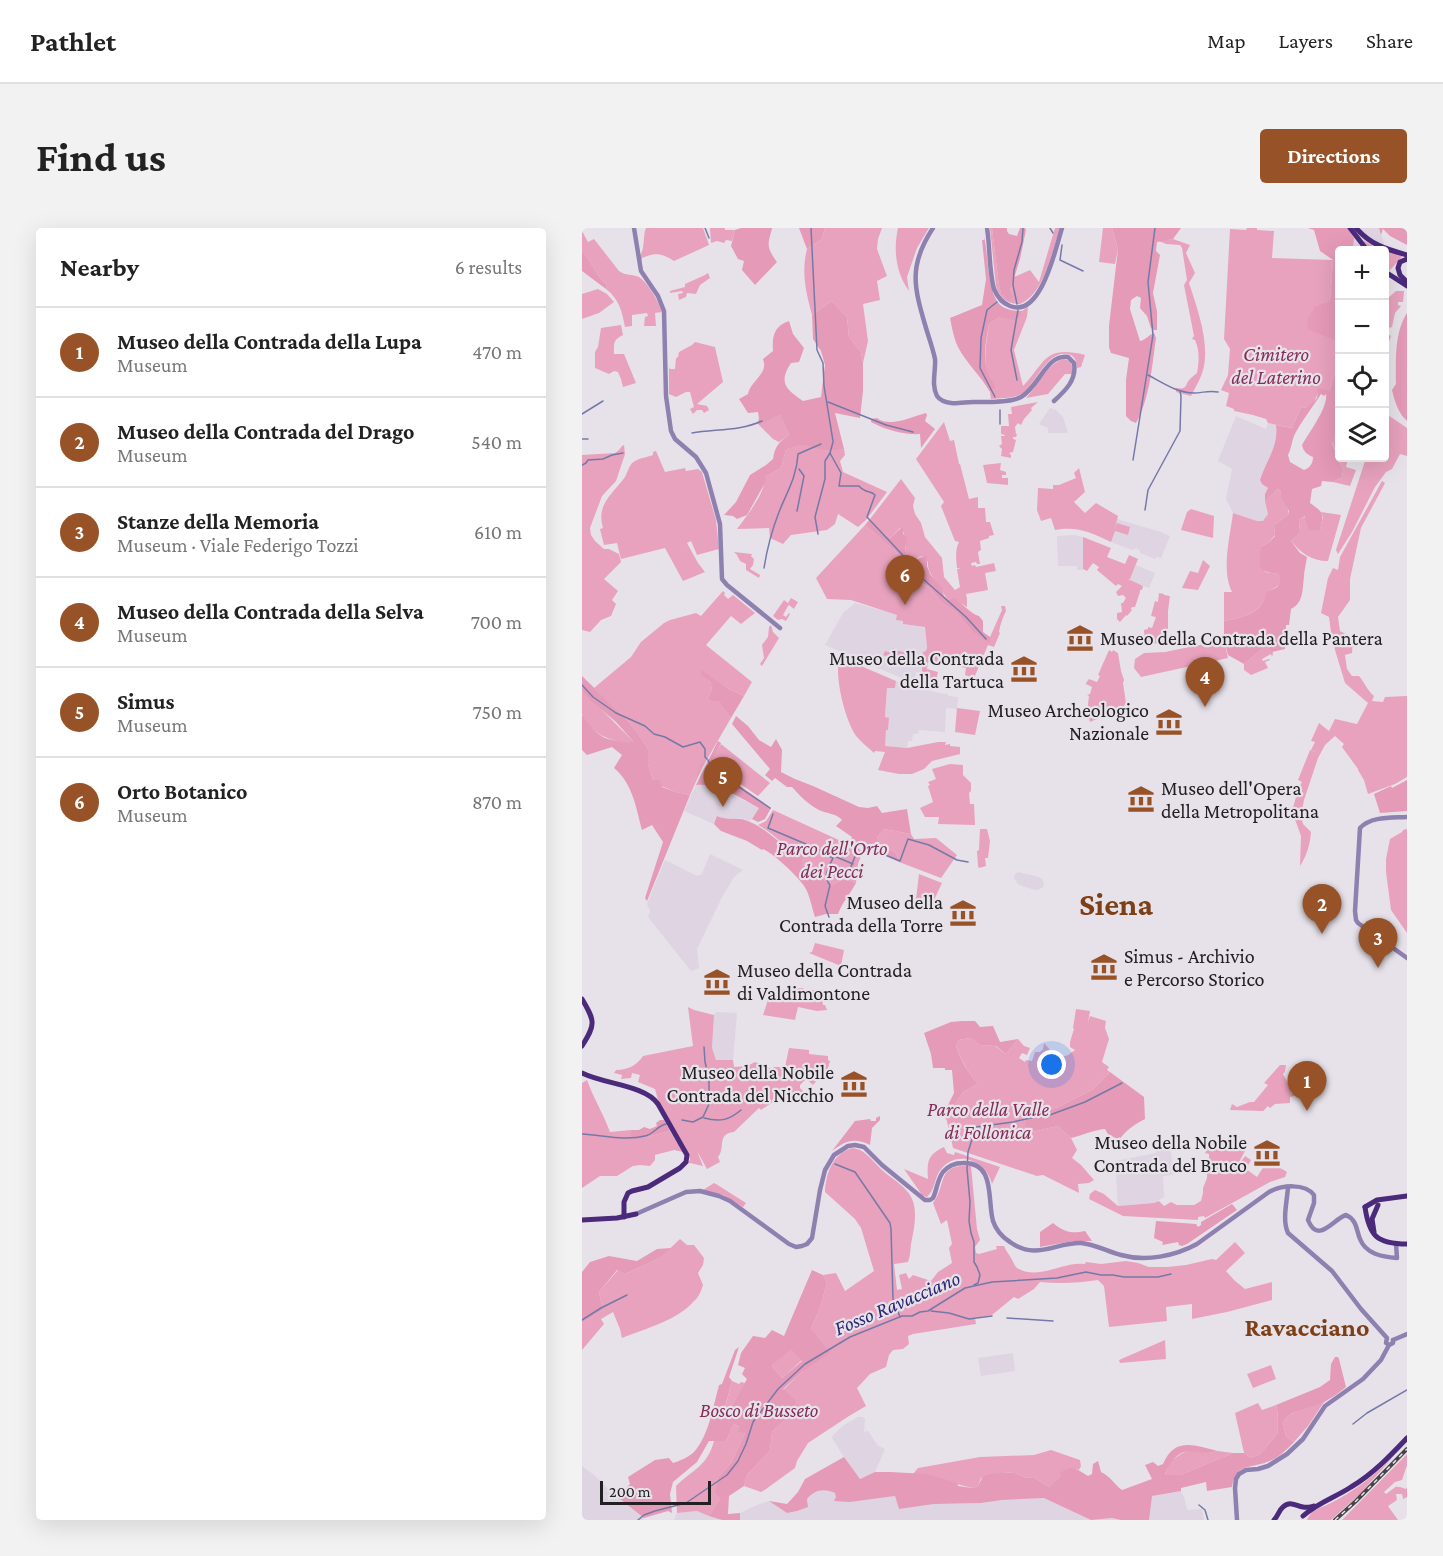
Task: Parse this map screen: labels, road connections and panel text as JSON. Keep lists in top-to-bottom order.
{
  "districts": ["Siena", "Ravacciano"],
  "water": ["Fosso Ravacciano"],
  "parks": [
    "Cimitero del Laterino",
    "Parco dell'Orto dei Pecci",
    "Parco della Valle di Follonica",
    "Bosco di Busseto"
  ],
  "places": {
    "museum": [
      "Museo della Contrada della Pantera",
      "Museo della Contrada della Tartuca",
      "Museo Archeologico Nazionale",
      "Museo dell'Opera della Metropolitana",
      "Museo della Contrada della Torre",
      "Simus - Archivio e Percorso Storico",
      "Museo della Contrada di Valdimontone",
      "Museo della Nobile Contrada del Nicchio",
      "Museo della Nobile Contrada del Bruco"
    ]
  },
  "scale_bar": "200 m",
  "page": {
    "header": "Pathlet",
    "nav": ["Map", "Layers", "Share"],
    "buttons": "Directions",
    "title": "Find us",
    "heading": ["Nearby", "6 results"],
    "map_buttons": ["+", "−"],
    "list": [
      {
        "mark": "1",
        "name": "Museo della Contrada della Lupa",
        "note": "Museum",
        "value": "470 m"
      },
      {
        "mark": "2",
        "name": "Museo della Contrada del Drago",
        "note": "Museum",
        "value": "540 m"
      },
      {
        "mark": "3",
        "name": "Stanze della Memoria",
        "note": "Museum · Viale Federigo Tozzi",
        "value": "610 m"
      },
      {
        "mark": "4",
        "name": "Museo della Contrada della Selva",
        "note": "Museum",
        "value": "700 m"
      },
      {
        "mark": "5",
        "name": "Simus",
        "note": "Museum",
        "value": "750 m"
      },
      {
        "mark": "6",
        "name": "Orto Botanico",
        "note": "Museum",
        "value": "870 m"
      }
    ],
    "pins": [
      "6",
      "4",
      "5",
      "2",
      "3",
      "1"
    ],
    "scale": "200 m"
  }
}
